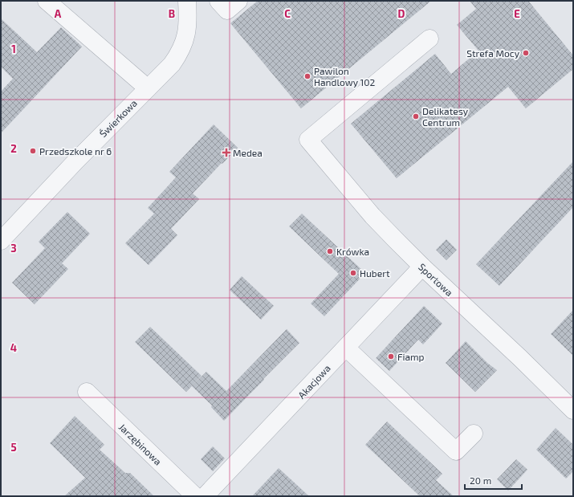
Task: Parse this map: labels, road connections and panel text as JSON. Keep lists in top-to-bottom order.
{
  "streets": {
    "street": [
      "Świerkowa",
      "Sportowa",
      "Akacjowa",
      "Jarzębinowa"
    ]
  },
  "crossings": [
    ["Sportowa", "Akacjowa"]
  ],
  "places": {
    "other": [
      "Strefa Mocy",
      "Pawilon Handlowy 102",
      "Delikatesy Centrum",
      "Przedszkole nr 6",
      "Krówka",
      "Hubert",
      "Fiamp"
    ],
    "health": ["Medea"]
  },
  "scale_bar": "20 m",
  "grid": {
    "columns": [
      "A",
      "B",
      "C",
      "D",
      "E"
    ],
    "rows": [
      "1",
      "2",
      "3",
      "4",
      "5"
    ]
  }
}
